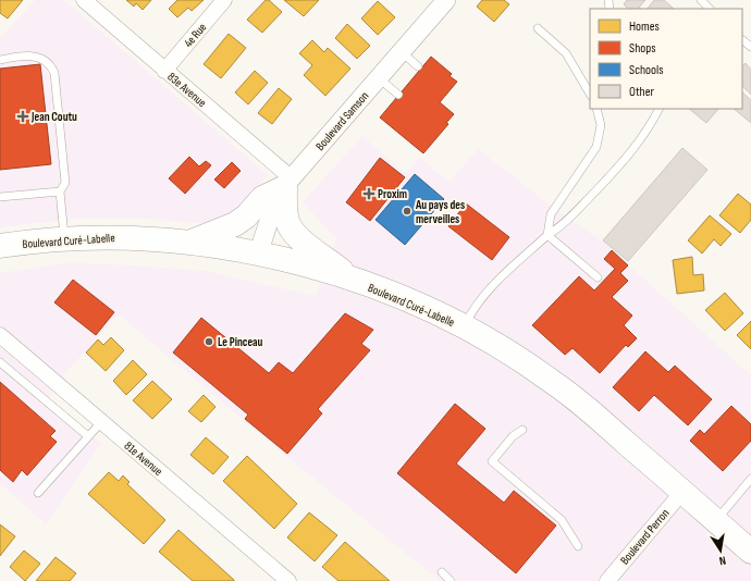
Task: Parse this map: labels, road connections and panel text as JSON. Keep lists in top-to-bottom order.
{
  "streets": {
    "main road": ["Boulevard Curé-Labelle"],
    "street": [
      "4e Rue",
      "83e Avenue",
      "Boulevard Samson",
      "81e Avenue",
      "Boulevard Perron"
    ]
  },
  "crossings": [
    ["4e Rue", "83e Avenue"],
    ["83e Avenue", "Boulevard Samson"],
    ["Boulevard Samson", "Boulevard Curé-Labelle"],
    ["Boulevard Curé-Labelle", "Boulevard Perron"]
  ],
  "places": {
    "health": ["Jean Coutu", "Proxim"],
    "other": ["Au pays des merveilles", "Le Pinceau"]
  },
  "legend": [
    "Homes",
    "Shops",
    "Schools",
    "Other"
  ],
  "north": "bottom"
}
